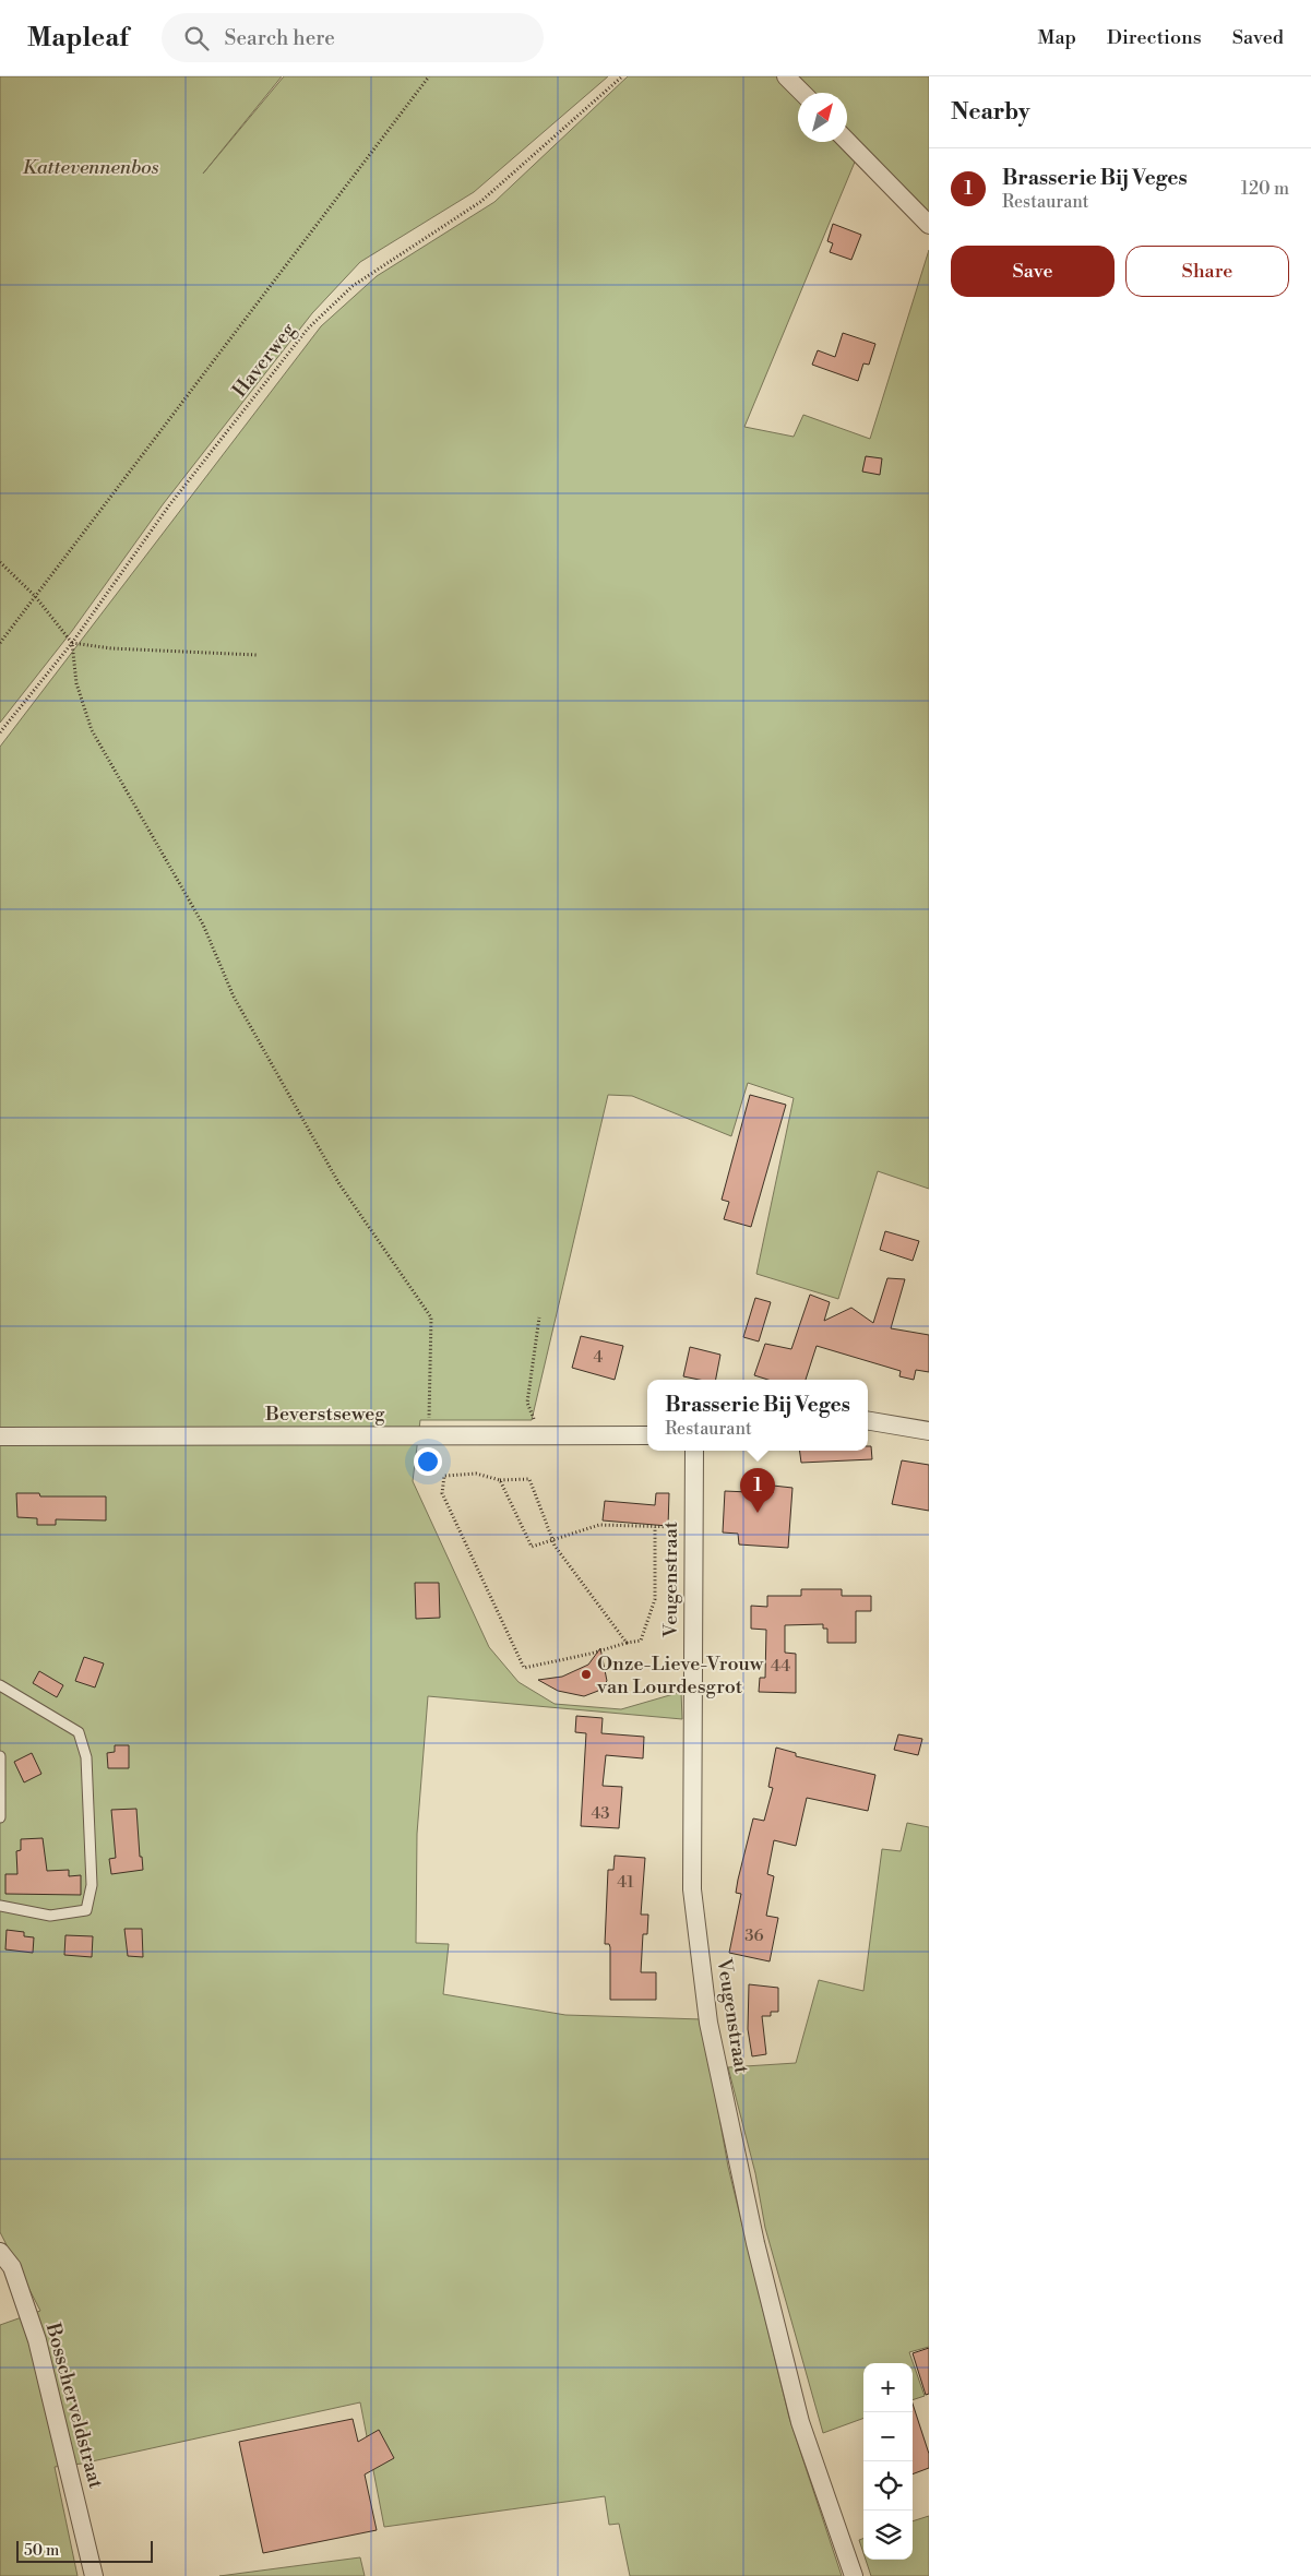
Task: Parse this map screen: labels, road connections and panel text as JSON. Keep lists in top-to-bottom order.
{
  "streets": {
    "street": ["Beverstseweg", "Veugenstraat", "Bosscherveldstraat"],
    "path": ["Haverweg"]
  },
  "parks": ["Kattevennenbos"],
  "places": ["Onze-Lieve-Vrouw van Lourdesgrot"],
  "house_numbers": [
    "4",
    "44",
    "43",
    "41",
    "36"
  ],
  "scale_bar": "50 m",
  "north": "top right",
  "page": {
    "header": "Mapleaf",
    "search": "Search here",
    "nav": ["Map", "Directions", "Saved"],
    "heading": "Nearby",
    "list": [
      {
        "mark": "1",
        "name": "Brasserie Bij Veges",
        "note": "Restaurant",
        "value": "120 m"
      }
    ],
    "buttons": ["Save", "Share"],
    "popup": ["Brasserie Bij Veges", "Restaurant"],
    "pins": "1",
    "map_buttons": ["+", "−"],
    "scale": "50 m"
  }
}
